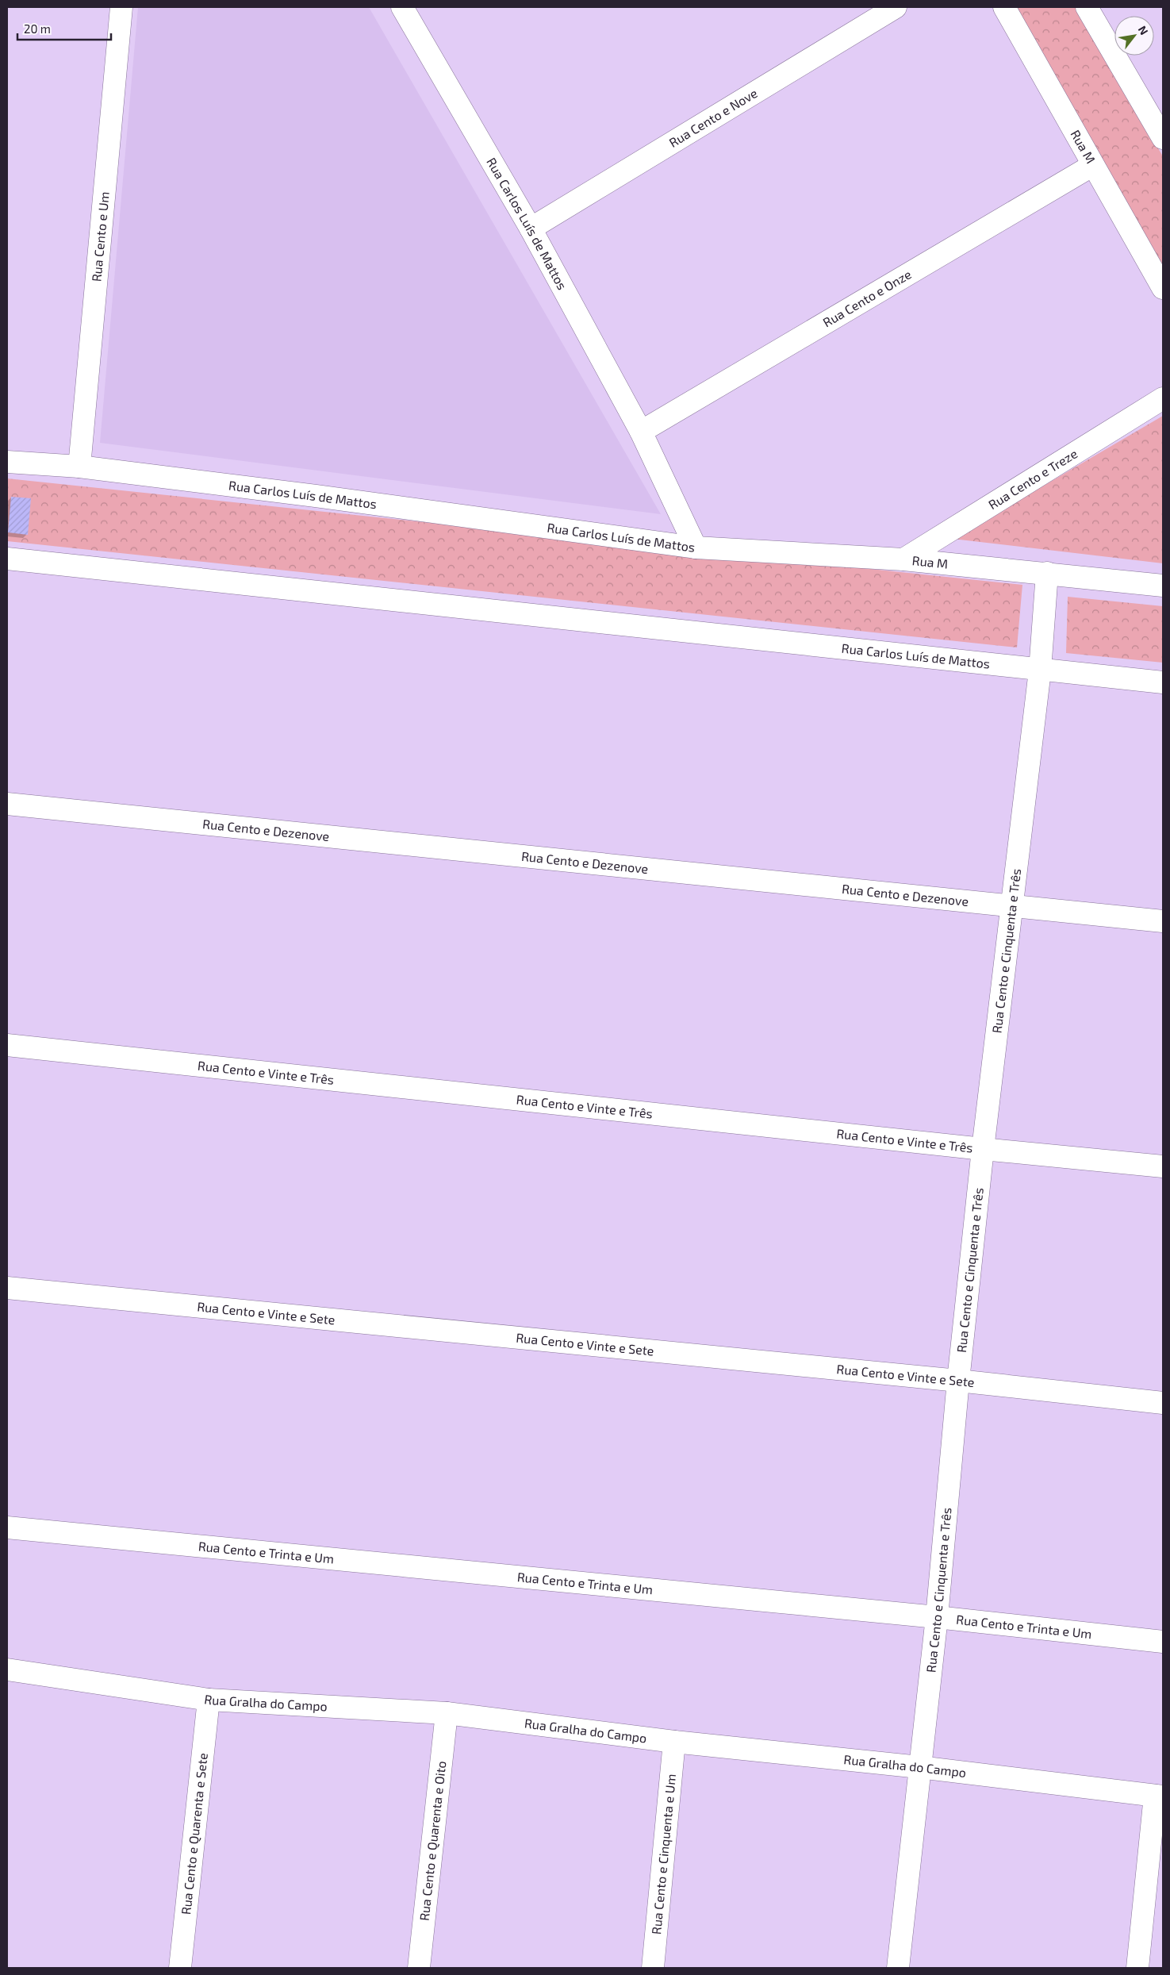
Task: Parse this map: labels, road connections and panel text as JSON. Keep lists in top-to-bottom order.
{
  "streets": {
    "street": [
      "Rua Cento e Nove",
      "Rua M",
      "Rua Carlos Luís de Mattos",
      "Rua Cento e Um",
      "Rua Cento e Onze",
      "Rua Cento e Treze",
      "Rua Cento e Dezenove",
      "Rua Cento e Cinquenta e Três",
      "Rua Cento e Vinte e Três",
      "Rua Cento e Vinte e Sete",
      "Rua Cento e Trinta e Um",
      "Rua Gralha do Campo",
      "Rua Cento e Quarenta e Sete",
      "Rua Cento e Quarenta e Oito",
      "Rua Cento e Cinquenta e Um"
    ]
  },
  "crossings": [
    ["Rua Cento e Nove", "Rua Carlos Luís de Mattos"],
    ["Rua M", "Rua Carlos Luís de Mattos"],
    ["Rua M", "Rua Cento e Onze"],
    ["Rua M", "Rua Cento e Treze"],
    ["Rua M", "Rua Cento e Cinquenta e Três"],
    ["Rua Carlos Luís de Mattos", "Rua Cento e Um"],
    ["Rua Carlos Luís de Mattos", "Rua Cento e Onze"],
    ["Rua Carlos Luís de Mattos", "Rua Cento e Cinquenta e Três"],
    ["Rua Cento e Dezenove", "Rua Cento e Cinquenta e Três"],
    ["Rua Cento e Cinquenta e Três", "Rua Cento e Vinte e Três"],
    ["Rua Cento e Cinquenta e Três", "Rua Cento e Vinte e Sete"],
    ["Rua Cento e Cinquenta e Três", "Rua Cento e Trinta e Um"],
    ["Rua Cento e Cinquenta e Três", "Rua Gralha do Campo"],
    ["Rua Gralha do Campo", "Rua Cento e Quarenta e Sete"],
    ["Rua Gralha do Campo", "Rua Cento e Quarenta e Oito"],
    ["Rua Gralha do Campo", "Rua Cento e Cinquenta e Um"]
  ],
  "scale_bar": "20 m",
  "north": "top right"
}
